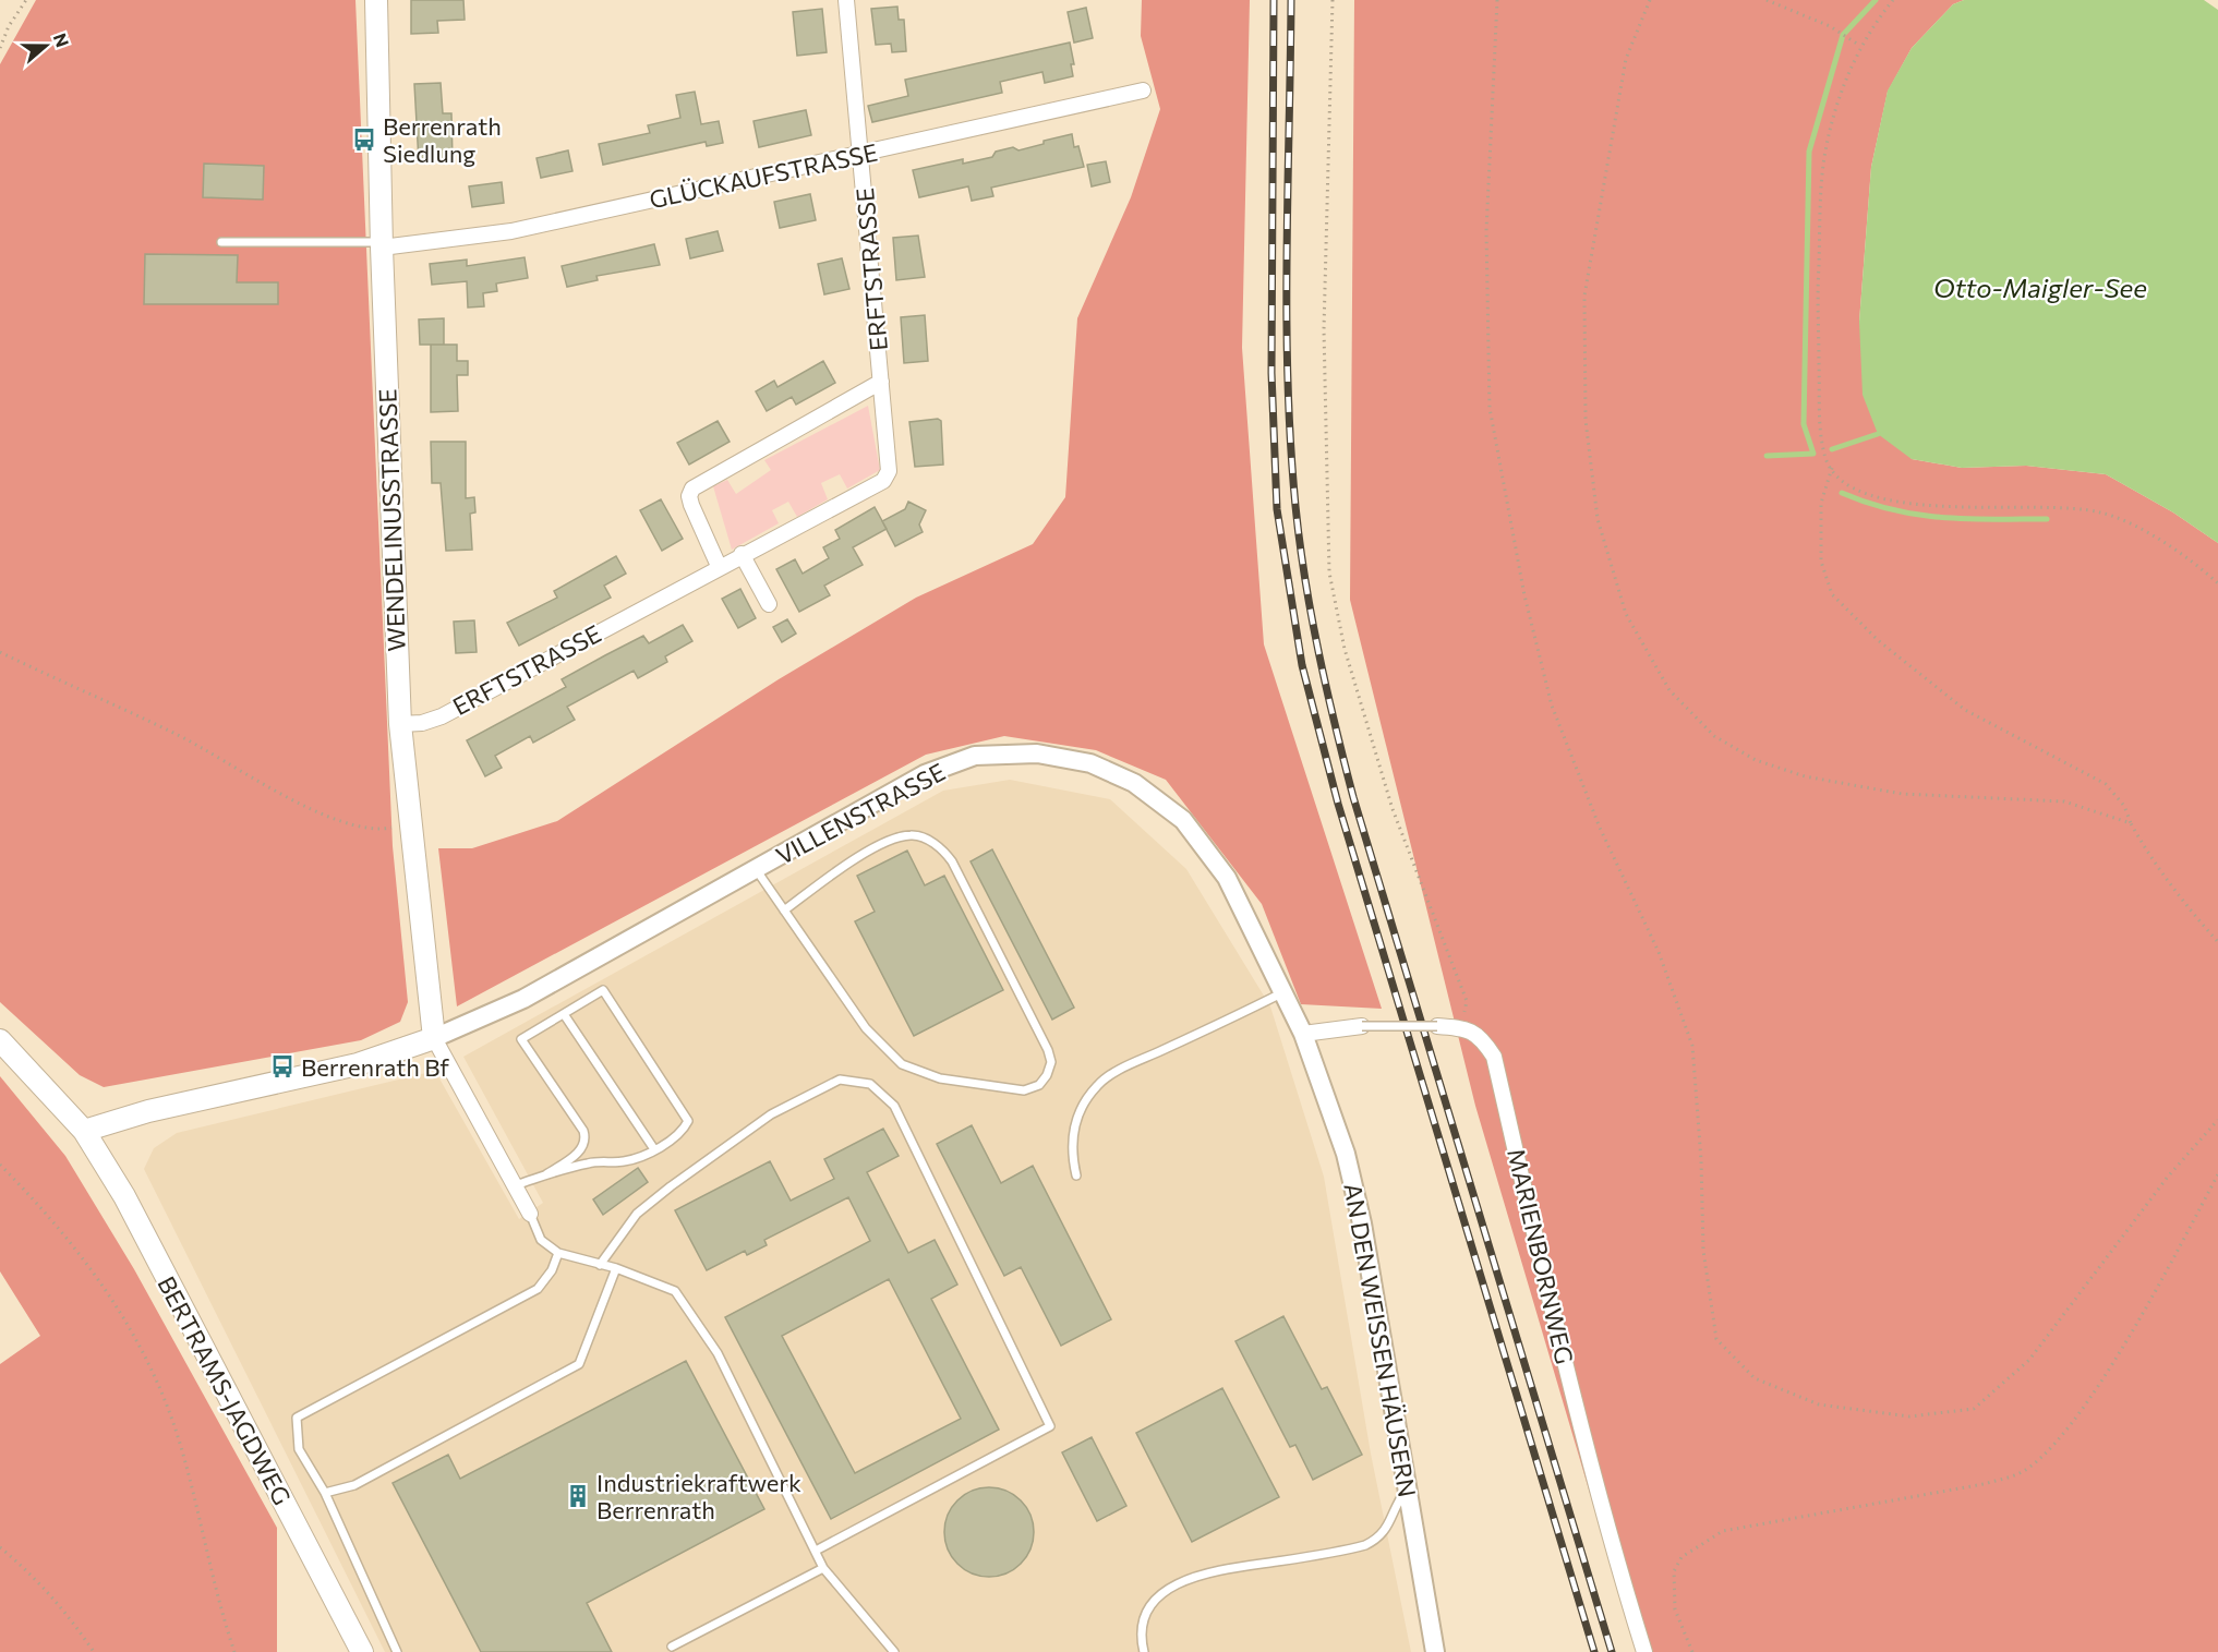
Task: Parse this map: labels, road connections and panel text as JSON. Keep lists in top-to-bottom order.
{
  "streets": {
    "main road": ["WENDELINUSSTRASSE", "VILLENSTRASSE", "BERTRAMS-JAGDWEG"],
    "street": [
      "GLÜCKAUFSTRASSE",
      "ERFTSTRASSE",
      "MARIENBORNWEG",
      "AN DEN WEISSEN HÄUSERN"
    ]
  },
  "crossings": [
    ["GLÜCKAUFSTRASSE", "ERFTSTRASSE"],
    ["GLÜCKAUFSTRASSE", "WENDELINUSSTRASSE"],
    ["ERFTSTRASSE", "WENDELINUSSTRASSE"],
    ["WENDELINUSSTRASSE", "VILLENSTRASSE"],
    ["VILLENSTRASSE", "MARIENBORNWEG"],
    ["VILLENSTRASSE", "AN DEN WEISSEN HÄUSERN"],
    ["VILLENSTRASSE", "BERTRAMS-JAGDWEG"],
    ["MARIENBORNWEG", "AN DEN WEISSEN HÄUSERN"]
  ],
  "water": ["Otto-Maigler-See"],
  "places": {
    "bus stop": ["Berrenrath Siedlung", "Berrenrath Bf"],
    "building": ["Industriekraftwerk Berrenrath"]
  },
  "north": "right"
}
